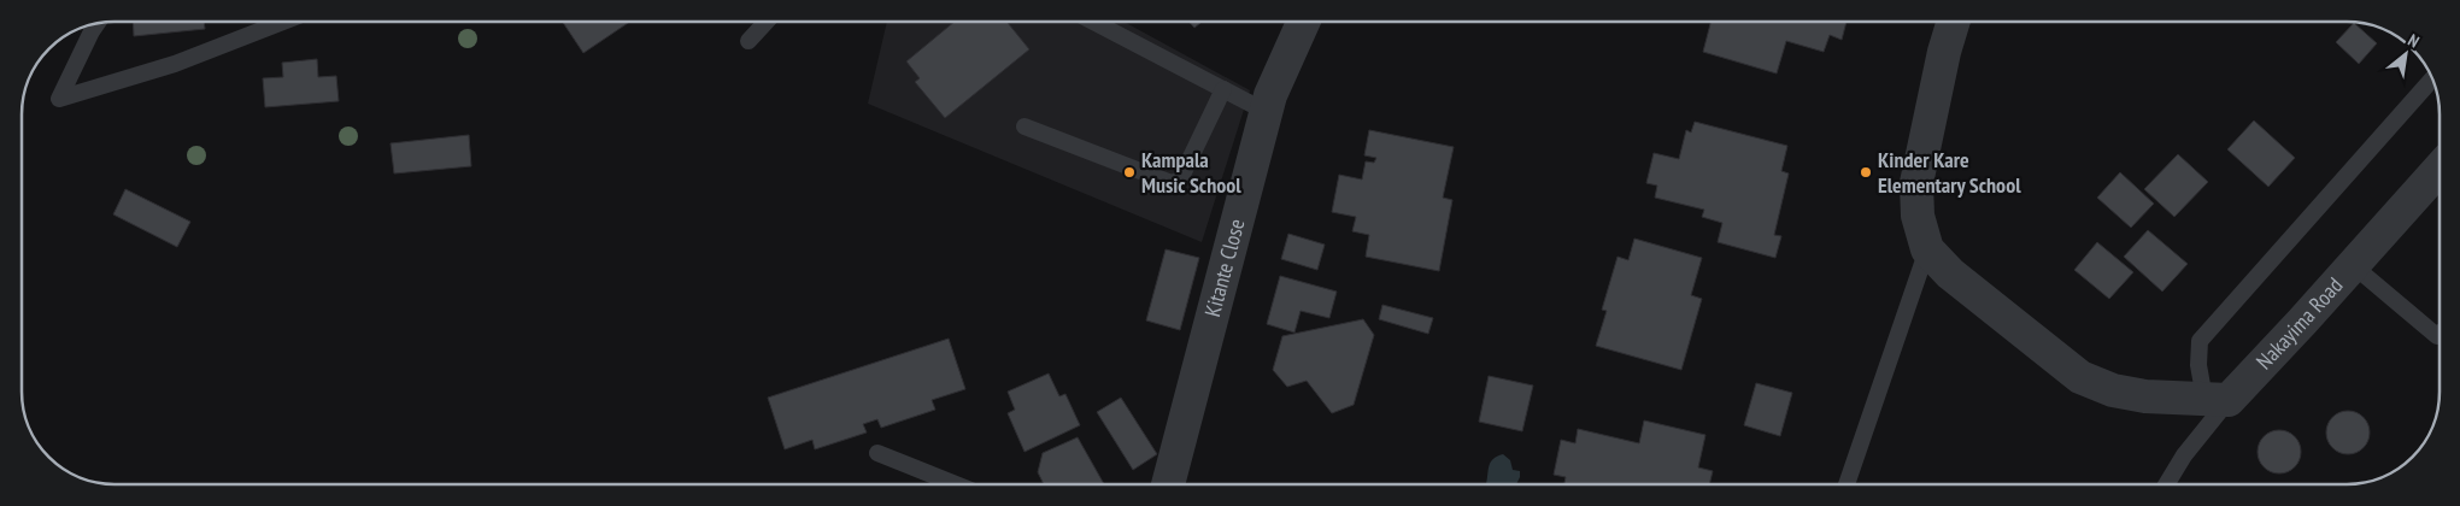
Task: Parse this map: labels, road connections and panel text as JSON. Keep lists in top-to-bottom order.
{
  "streets": {
    "street": ["Kitante Close", "Nakayima Road"]
  },
  "places": ["Kampala Music School", "Kinder Kare Elementary School"],
  "north": "top right"
}
